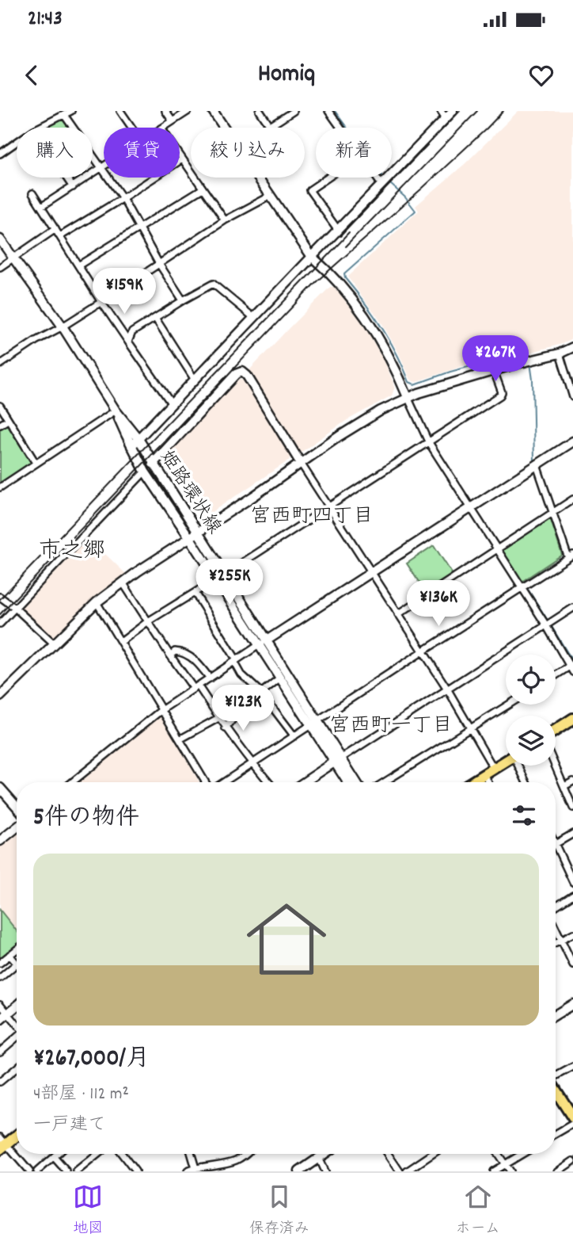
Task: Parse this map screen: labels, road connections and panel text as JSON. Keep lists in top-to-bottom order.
{
  "streets": {
    "street": ["姫路環状線"]
  },
  "districts": ["宮西町四丁目", "市之郷", "宮西町一丁目"],
  "page": {
    "status": "21:43",
    "header": "Homiq",
    "chip": [
      "購入",
      "賃貸",
      "絞り込み",
      "新着"
    ],
    "price": [
      "¥159K",
      "¥267K",
      "¥255K",
      "¥136K",
      "¥123K"
    ],
    "heading": "5件の物件",
    "list": [
      {
        "name": "¥267,000/月",
        "note": "4部屋 · 112 m² · 一戸建て"
      }
    ],
    "tabs": ["地図", "保存済み", "ホーム"]
  }
}
